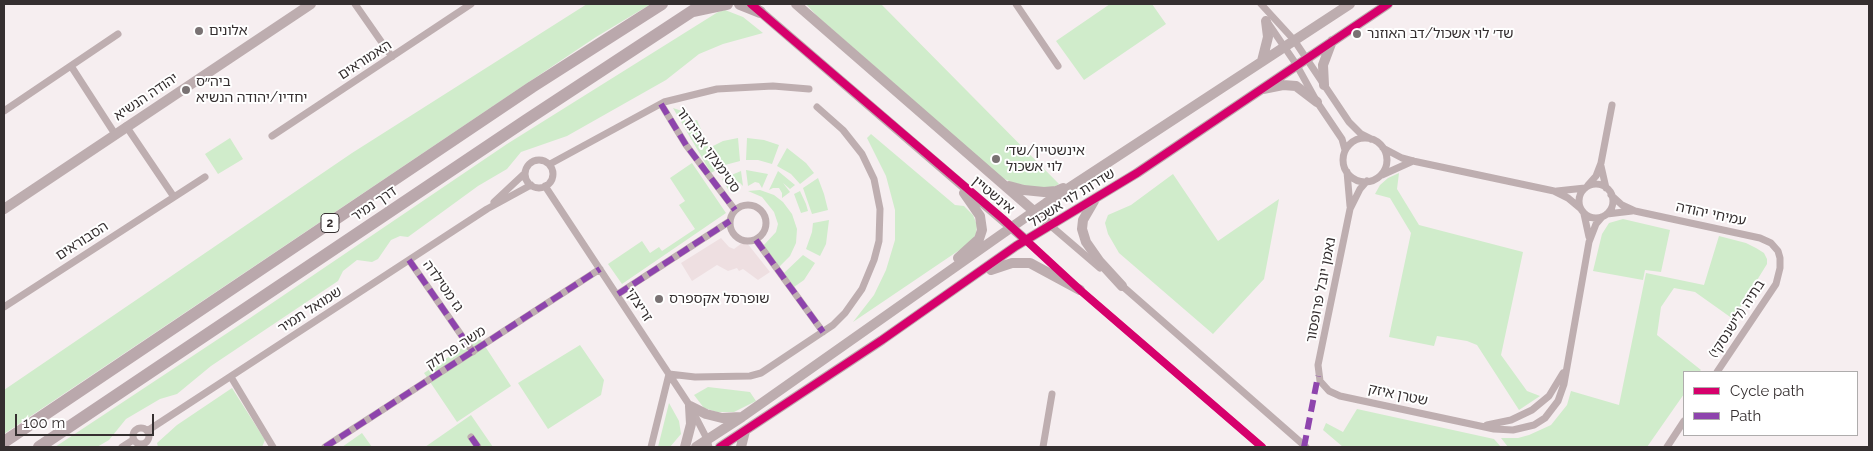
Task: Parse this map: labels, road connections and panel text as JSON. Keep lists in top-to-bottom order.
{
  "streets": {
    "highway": ["דרך נמיר", "2"],
    "street": [
      "האמוראים",
      "יהודה הנשיא",
      "סטימצקי אביגדור",
      "אינשטיין",
      "שדרות לוי אשכול",
      "עמיחי יהודה",
      "הסבוראים",
      "גז מטילדה",
      "נאמן יובל פרופסור",
      "זריצקי",
      "שמואל תמיר",
      "בתיה (לישנסקי)",
      "משה פרלוק",
      "שטרן איזק"
    ]
  },
  "crossings": [
    ["אינשטיין", "שדרות לוי אשכול"],
    ["שדרות לוי אשכול", "זריצקי"],
    ["עמיחי יהודה", "בתיה (לישנסקי)"],
    ["עמיחי יהודה", "שטרן איזק"],
    ["גז מטילדה", "שמואל תמיר"],
    ["גז מטילדה", "משה פרלוק"],
    ["נאמן יובל פרופסור", "שטרן איזק"],
    ["זריצקי", "שמואל תמיר"],
    ["זריצקי", "משה פרלוק"]
  ],
  "places": [
    "אלונים",
    "שד׳ לוי אשכול/דב האוזנר",
    "ביה״ס יחדיו/יהודה הנשיא",
    "אינשטיין/שד׳ לוי אשכול",
    "שופרסל אקספרס"
  ],
  "legend": ["Cycle path", "Path"],
  "scale_bar": "100 m"
}
